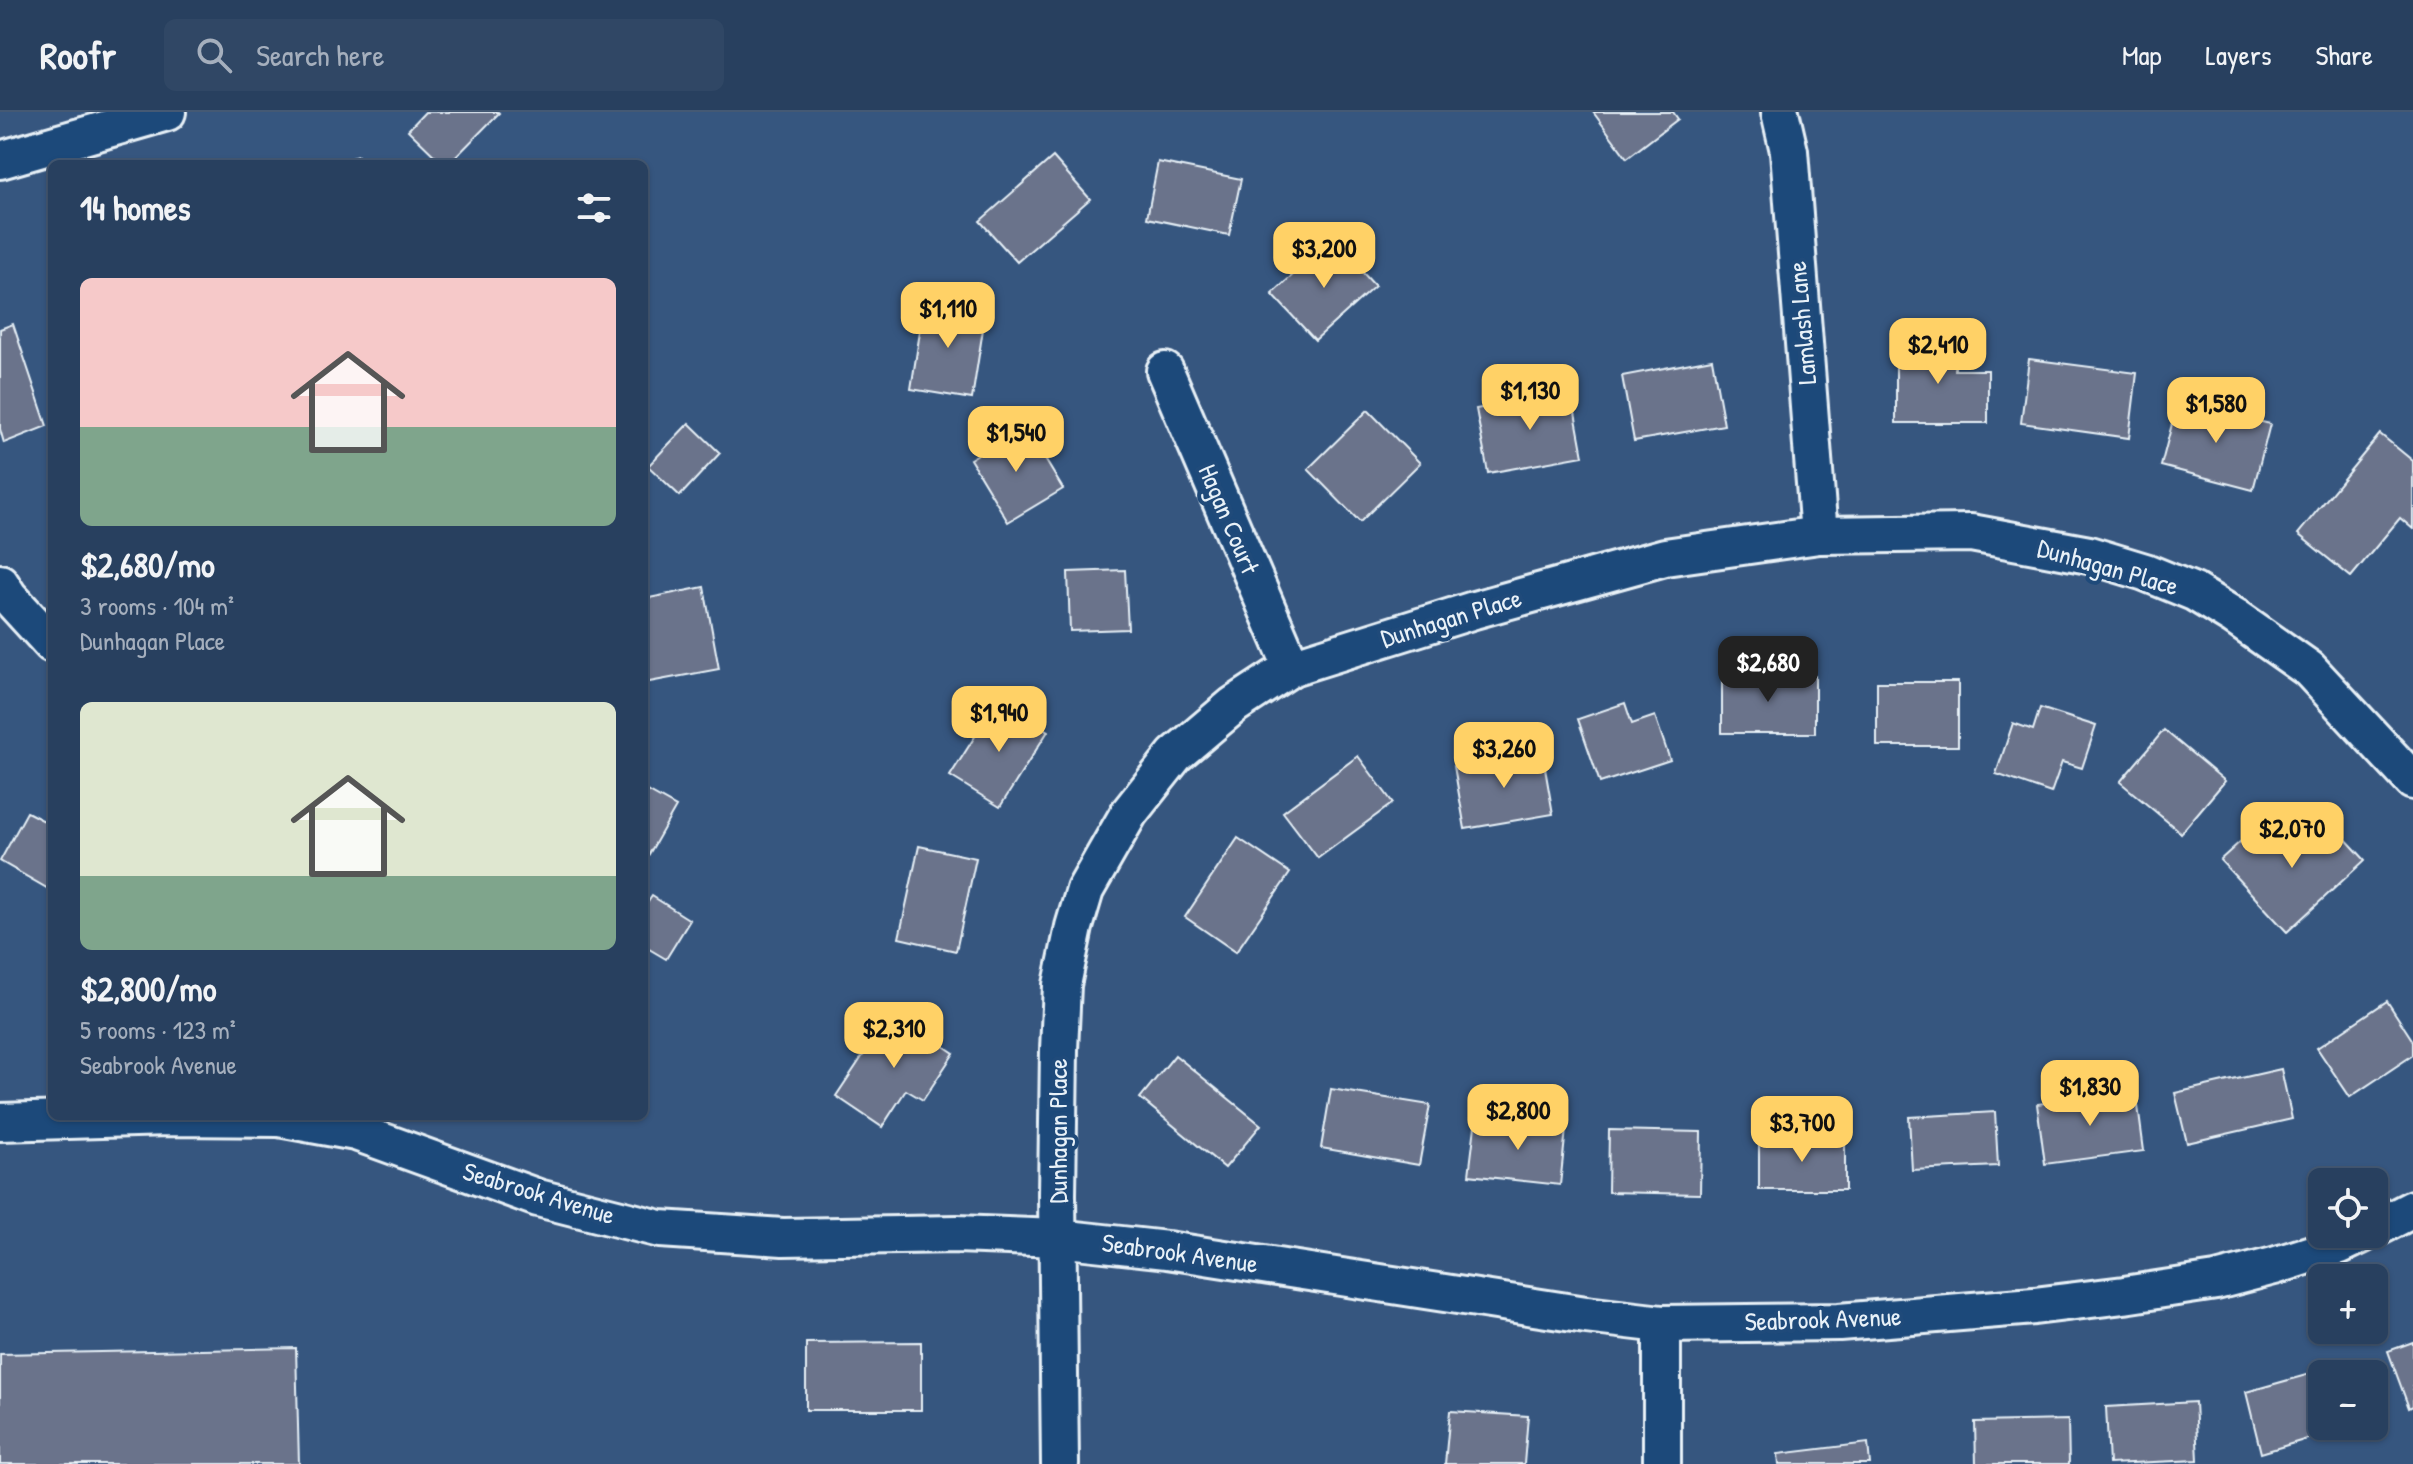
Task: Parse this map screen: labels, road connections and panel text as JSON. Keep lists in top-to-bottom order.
{
  "streets": {
    "street": [
      "Lamlash Lane",
      "Hagan Court",
      "Dunhagan Place",
      "Seabrook Avenue"
    ]
  },
  "crossings": [
    ["Lamlash Lane", "Dunhagan Place"],
    ["Hagan Court", "Dunhagan Place"],
    ["Dunhagan Place", "Seabrook Avenue"]
  ],
  "page": {
    "header": "Roofr",
    "search": "Search here",
    "nav": ["Map", "Layers", "Share"],
    "heading": "14 homes",
    "price": [
      "$3,200",
      "$1,110",
      "$2,410",
      "$1,130",
      "$1,580",
      "$1,540",
      "$2,680",
      "$1,940",
      "$3,260",
      "$2,070",
      "$2,310",
      "$1,830",
      "$2,800",
      "$3,700"
    ],
    "list": [
      {
        "name": "$2,680/mo",
        "note": "3 rooms · 104 m² · Dunhagan Place"
      },
      {
        "name": "$2,800/mo",
        "note": "5 rooms · 123 m² · Seabrook Avenue"
      }
    ],
    "map_buttons": ["+", "−"]
  }
}
